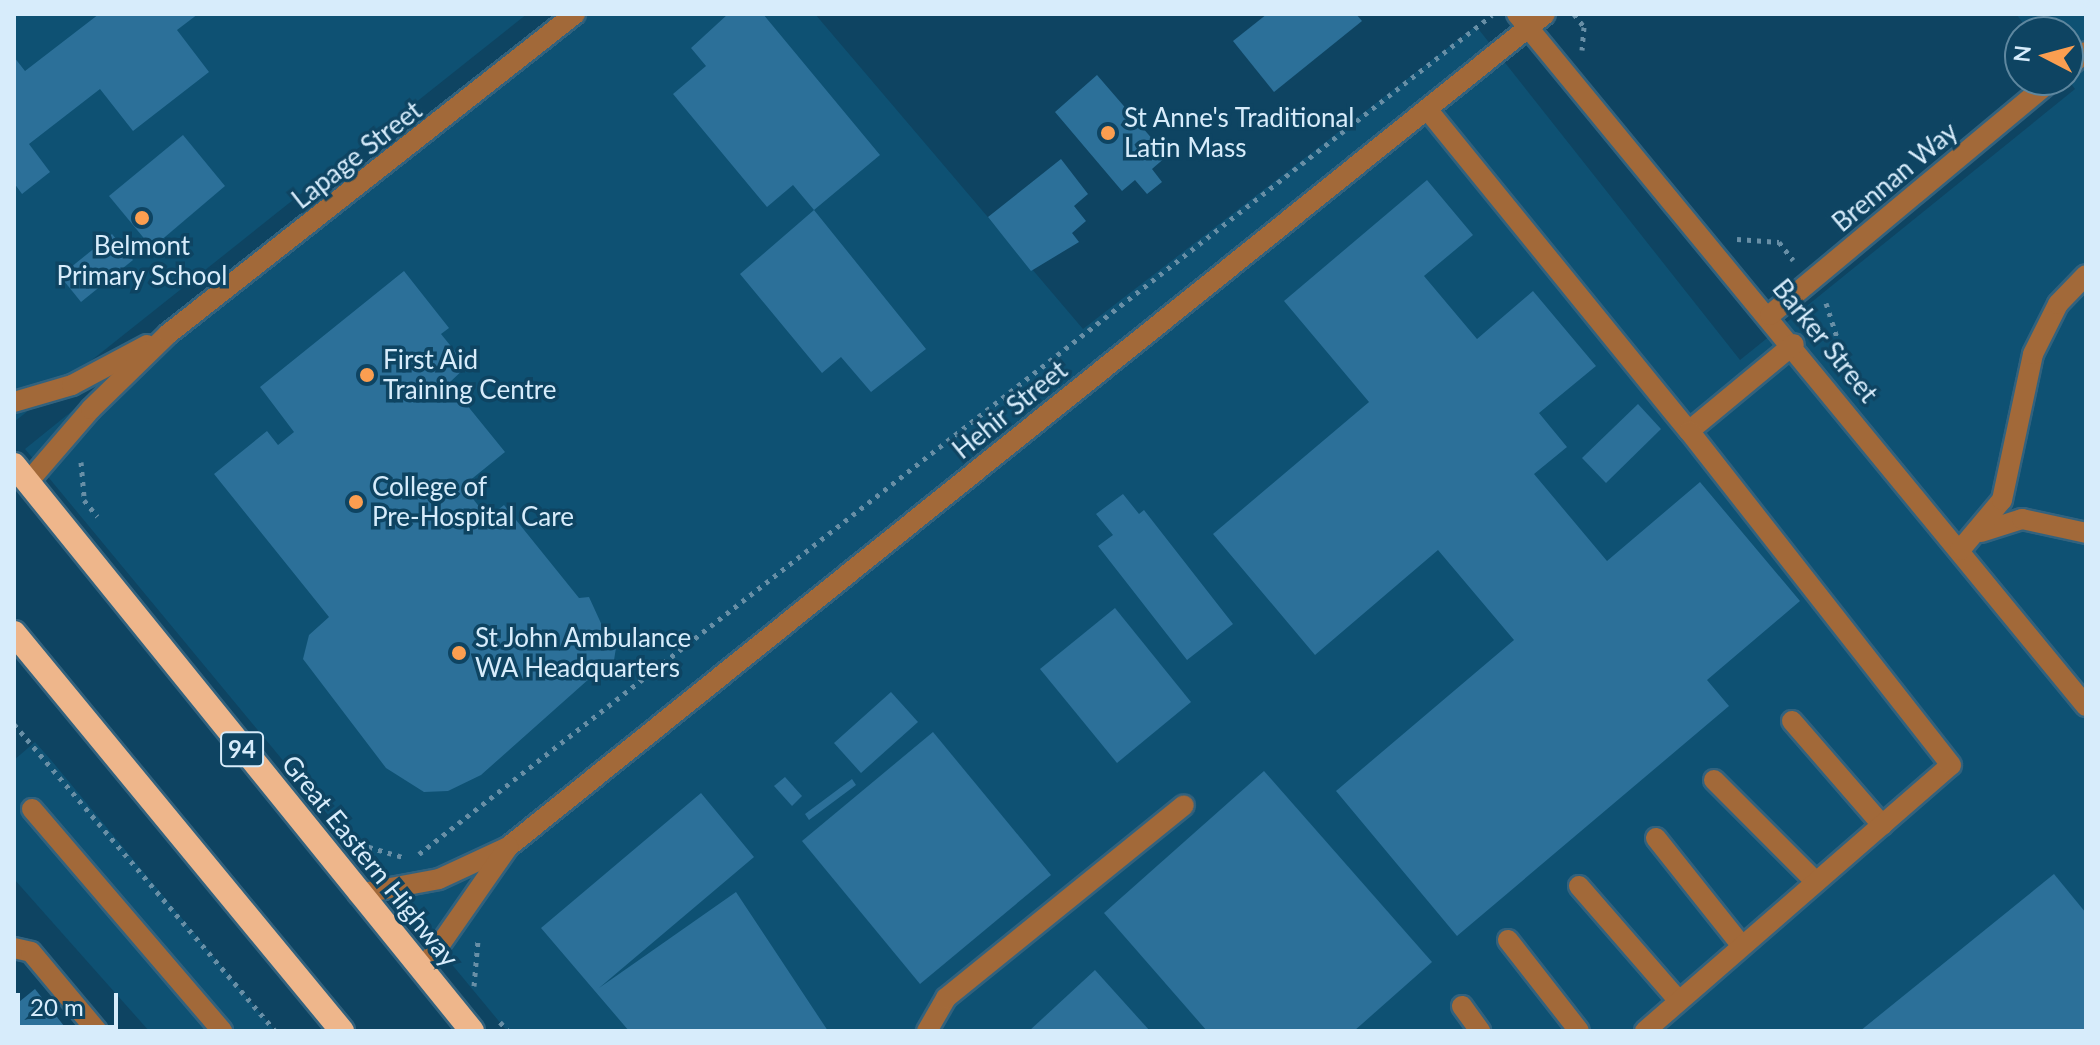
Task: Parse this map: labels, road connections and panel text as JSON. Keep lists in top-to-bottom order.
{
  "streets": {
    "highway": ["94", "Great Eastern Highway"],
    "street": [
      "Lapage Street",
      "Brennan Way",
      "Barker Street",
      "Hehir Street"
    ]
  },
  "crossings": [
    ["Lapage Street", "Great Eastern Highway"],
    ["Brennan Way", "Barker Street"],
    ["Barker Street", "Hehir Street"],
    ["Hehir Street", "Great Eastern Highway"]
  ],
  "places": [
    "St Anne's Traditional Latin Mass",
    "Belmont Primary School",
    "First Aid Training Centre",
    "College of Pre-Hospital Care",
    "St John Ambulance WA Headquarters"
  ],
  "scale_bar": "20 m",
  "north": "left"
}
